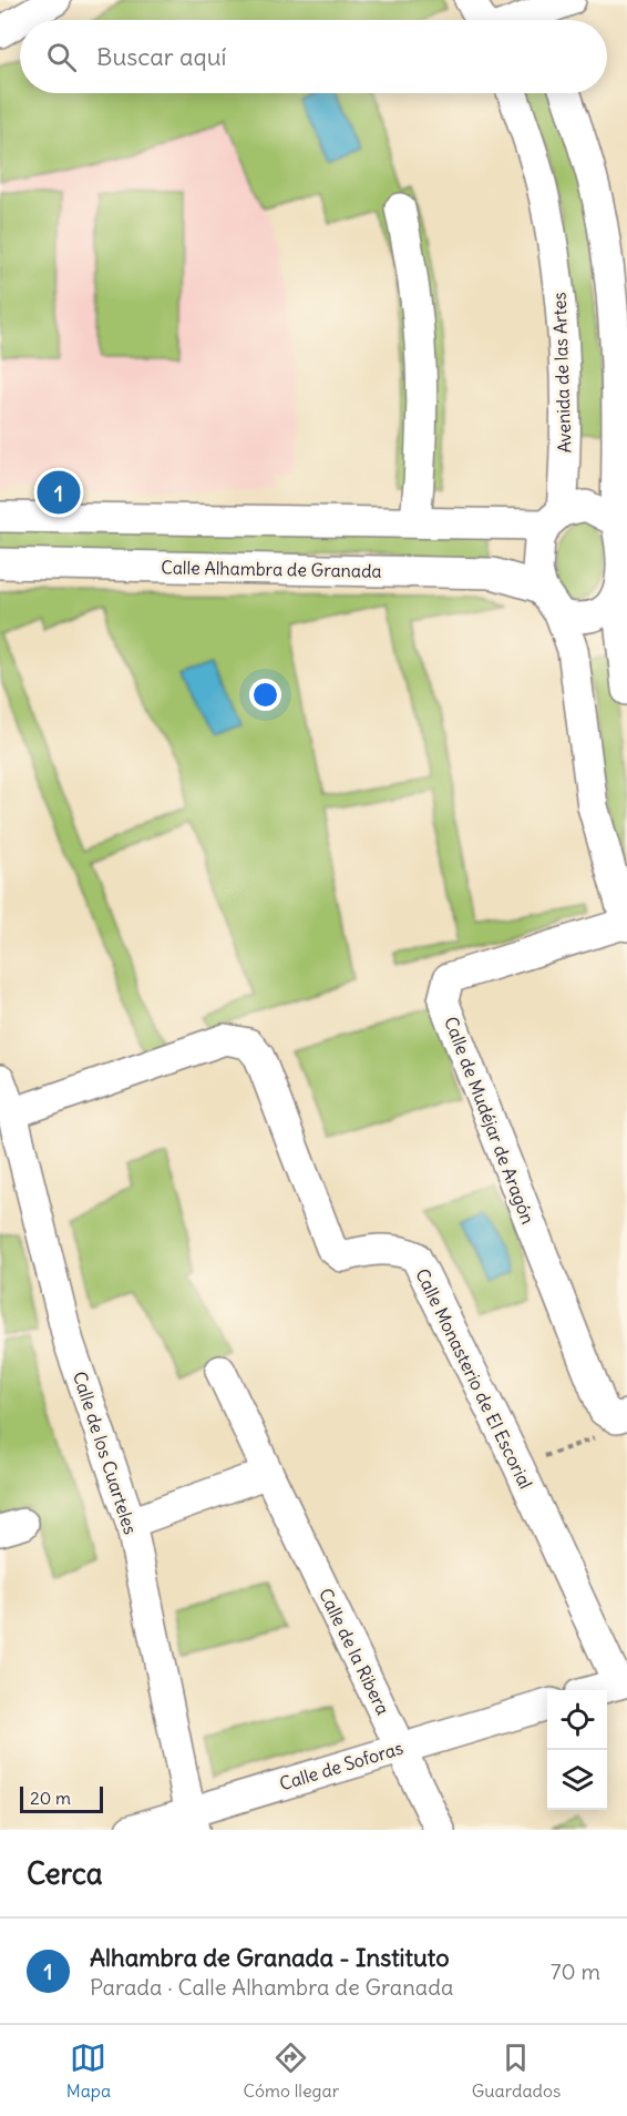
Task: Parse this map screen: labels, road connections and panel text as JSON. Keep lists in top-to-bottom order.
{
  "streets": {
    "street": [
      "Avenida de las Artes",
      "Calle Alhambra de Granada",
      "Calle de Mudéjar de Aragón",
      "Calle Monasterio de El Escorial",
      "Calle de los Cuarteles",
      "Calle de la Ribera",
      "Calle de Soforas"
    ]
  },
  "crossings": [
    ["Avenida de las Artes", "Calle Alhambra de Granada"],
    ["Calle Monasterio de El Escorial", "Calle de los Cuarteles"],
    ["Calle de los Cuarteles", "Calle de Soforas"],
    ["Calle de la Ribera", "Calle de Soforas"]
  ],
  "scale_bar": "20 m",
  "page": {
    "search": "Buscar aquí",
    "pins": "1",
    "scale": "20 m",
    "heading": "Cerca",
    "list": [
      {
        "mark": "1",
        "name": "Alhambra de Granada - Instituto",
        "note": "Parada · Calle Alhambra de Granada",
        "value": "70 m"
      }
    ],
    "nav": ["Mapa", "Cómo llegar", "Guardados"]
  }
}
